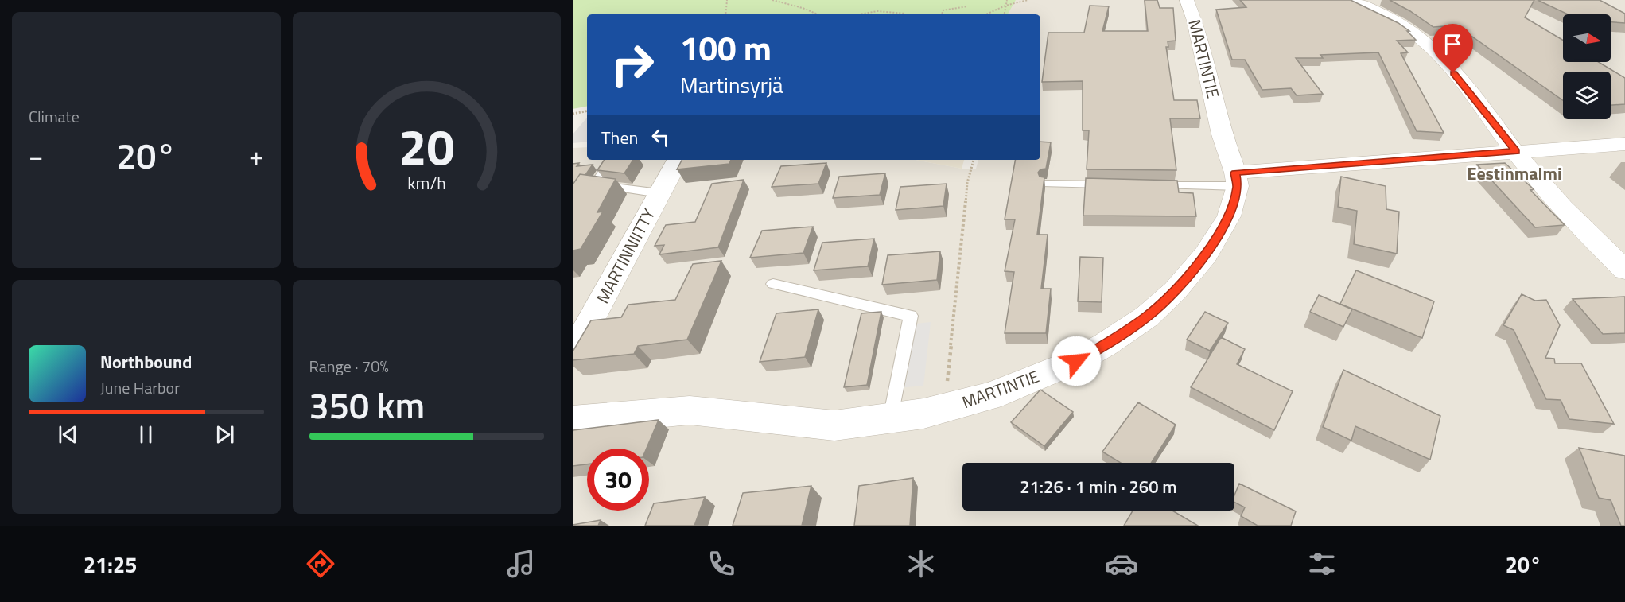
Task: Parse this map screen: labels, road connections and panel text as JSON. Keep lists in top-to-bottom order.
{
  "streets": {
    "street": ["MARTINTIE", "MARTINNIITTY"]
  },
  "districts": ["Eestinmalmi"],
  "north": "right",
  "page": {
    "tile": [
      "Climate",
      ["Range · 70%", "350 km"]
    ],
    "turn": ["100 m", "Martinsyrjä"],
    "then": "Then",
    "heat": ["−", "20°", "+"],
    "song": ["Northbound", "June Harbor"],
    "limit": "30",
    "trip": "21:26 · 1 min · 260 m",
    "tabs": ["21:25", "20°"],
    "gauge": ["20", "km/h"]
  }
}
